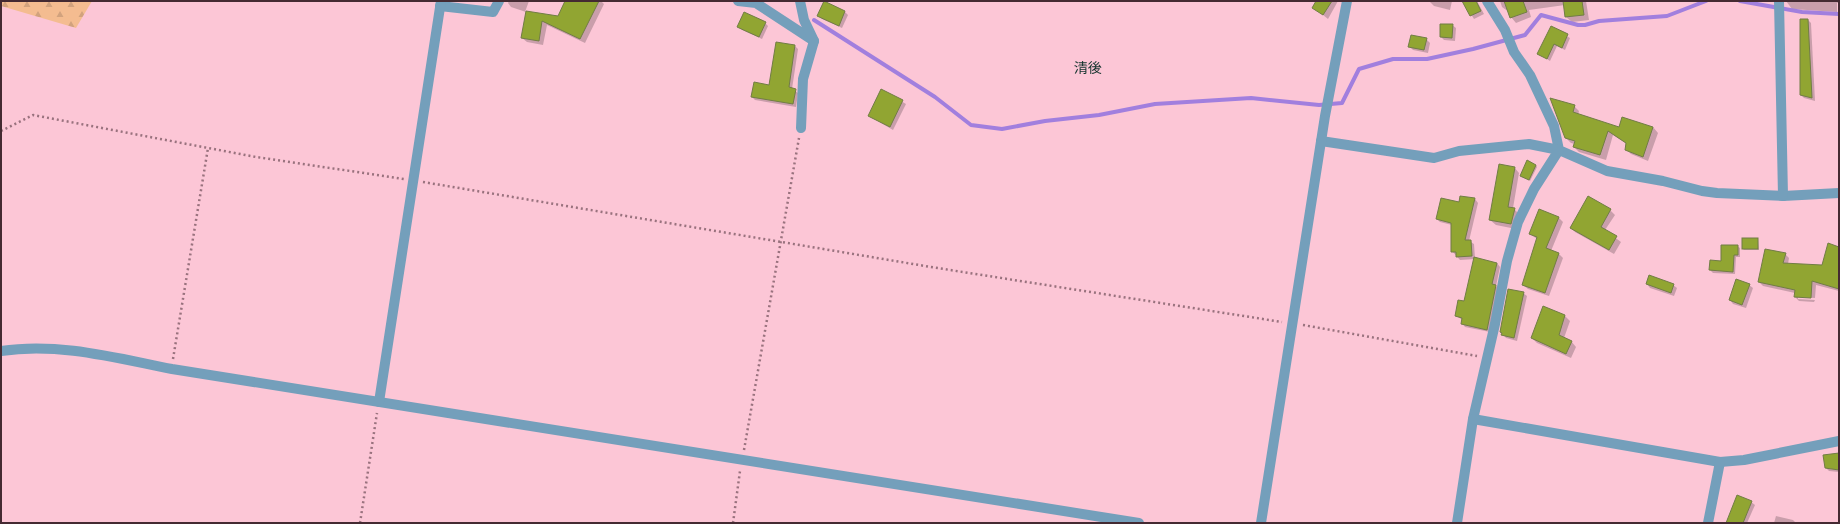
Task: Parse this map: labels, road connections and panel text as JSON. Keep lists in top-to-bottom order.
{
  "districts": ["清後"]
}
